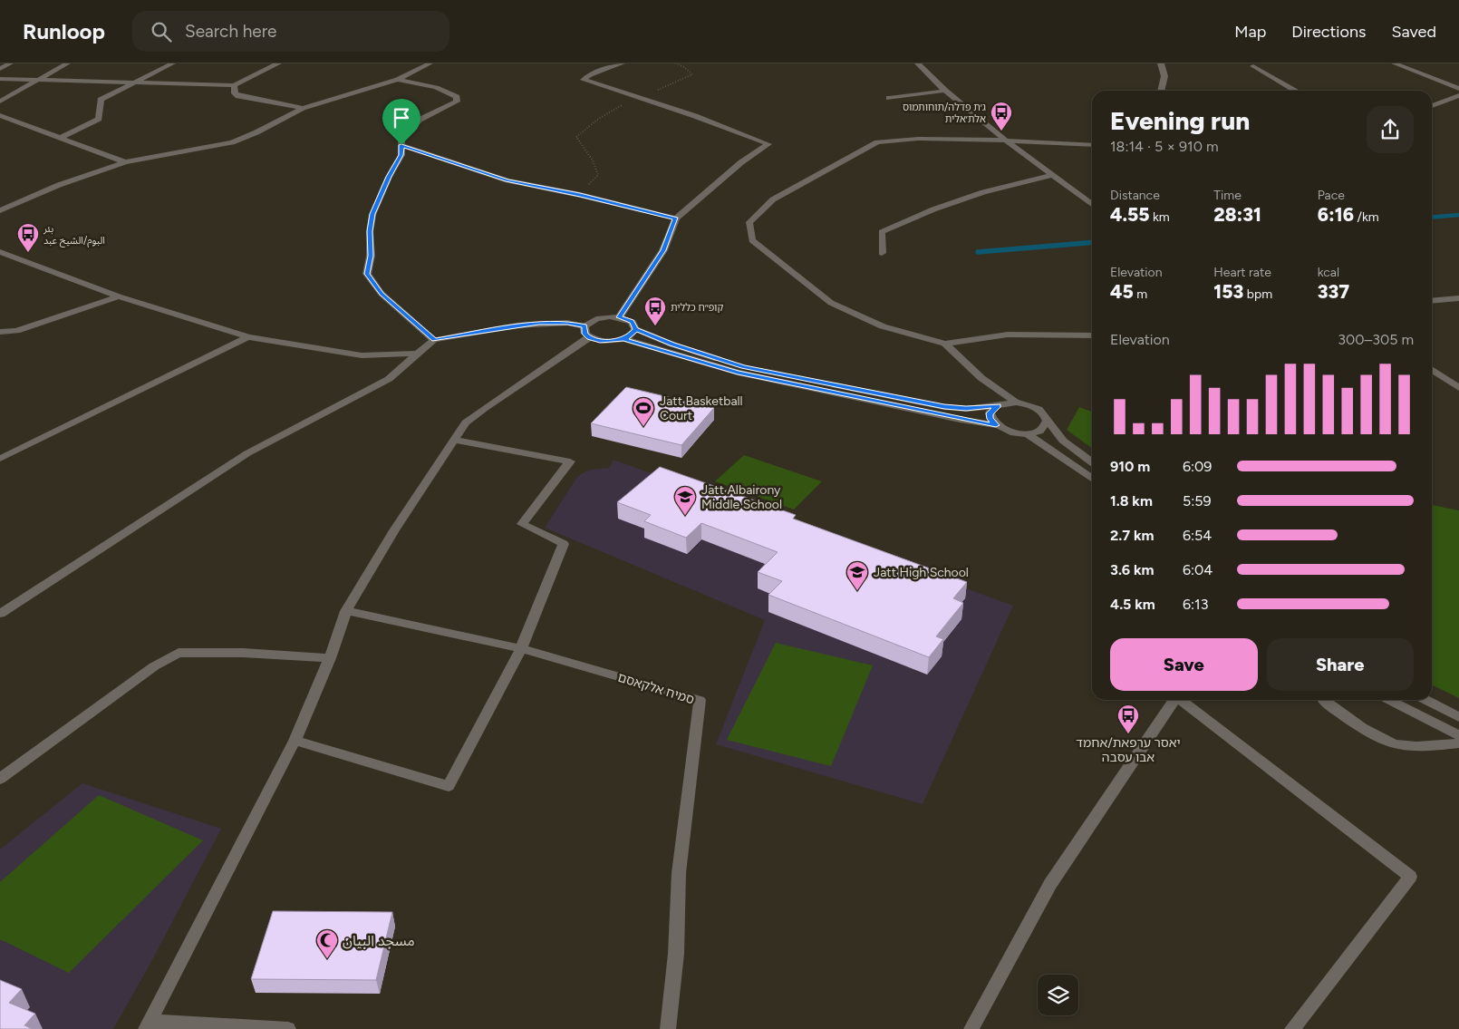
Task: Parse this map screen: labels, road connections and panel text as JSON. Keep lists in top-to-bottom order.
{
  "streets": {
    "street": ["סמיח אלקאסם"]
  },
  "places": {
    "bus stop": [
      "ג׳ת פדלה/תוחותמוס אלת׳אלית",
      "بئر البوم/الشيخ عبد",
      "קופ״ח כללית",
      "יאסר ערפאת/אחמד אבו עסבה"
    ],
    "sports": ["Jatt Basketball Court"],
    "school or university": ["Jatt Albairony Middle School", "Jatt High School"],
    "mosque": ["مسجد البيان"]
  },
  "page": {
    "header": "Runloop",
    "search": "Search here",
    "nav": ["Map", "Directions", "Saved"],
    "heading": ["Evening run", "18:14 · 5 × 910 m"],
    "stats": [
      ["Distance", "4.55 km"],
      ["Time", "28:31"],
      ["Pace", "6:16 /km"],
      ["Elevation", "45 m"],
      ["Heart rate", "153 bpm"],
      ["kcal", "337"]
    ],
    "chart": ["Elevation", "300–305 m"],
    "list": [
      {
        "name": "910 m",
        "note": "6:09"
      },
      {
        "name": "1.8 km",
        "note": "5:59"
      },
      {
        "name": "2.7 km",
        "note": "6:54"
      },
      {
        "name": "3.6 km",
        "note": "6:04"
      },
      {
        "name": "4.5 km",
        "note": "6:13"
      }
    ],
    "buttons": ["Save", "Share"]
  }
}
